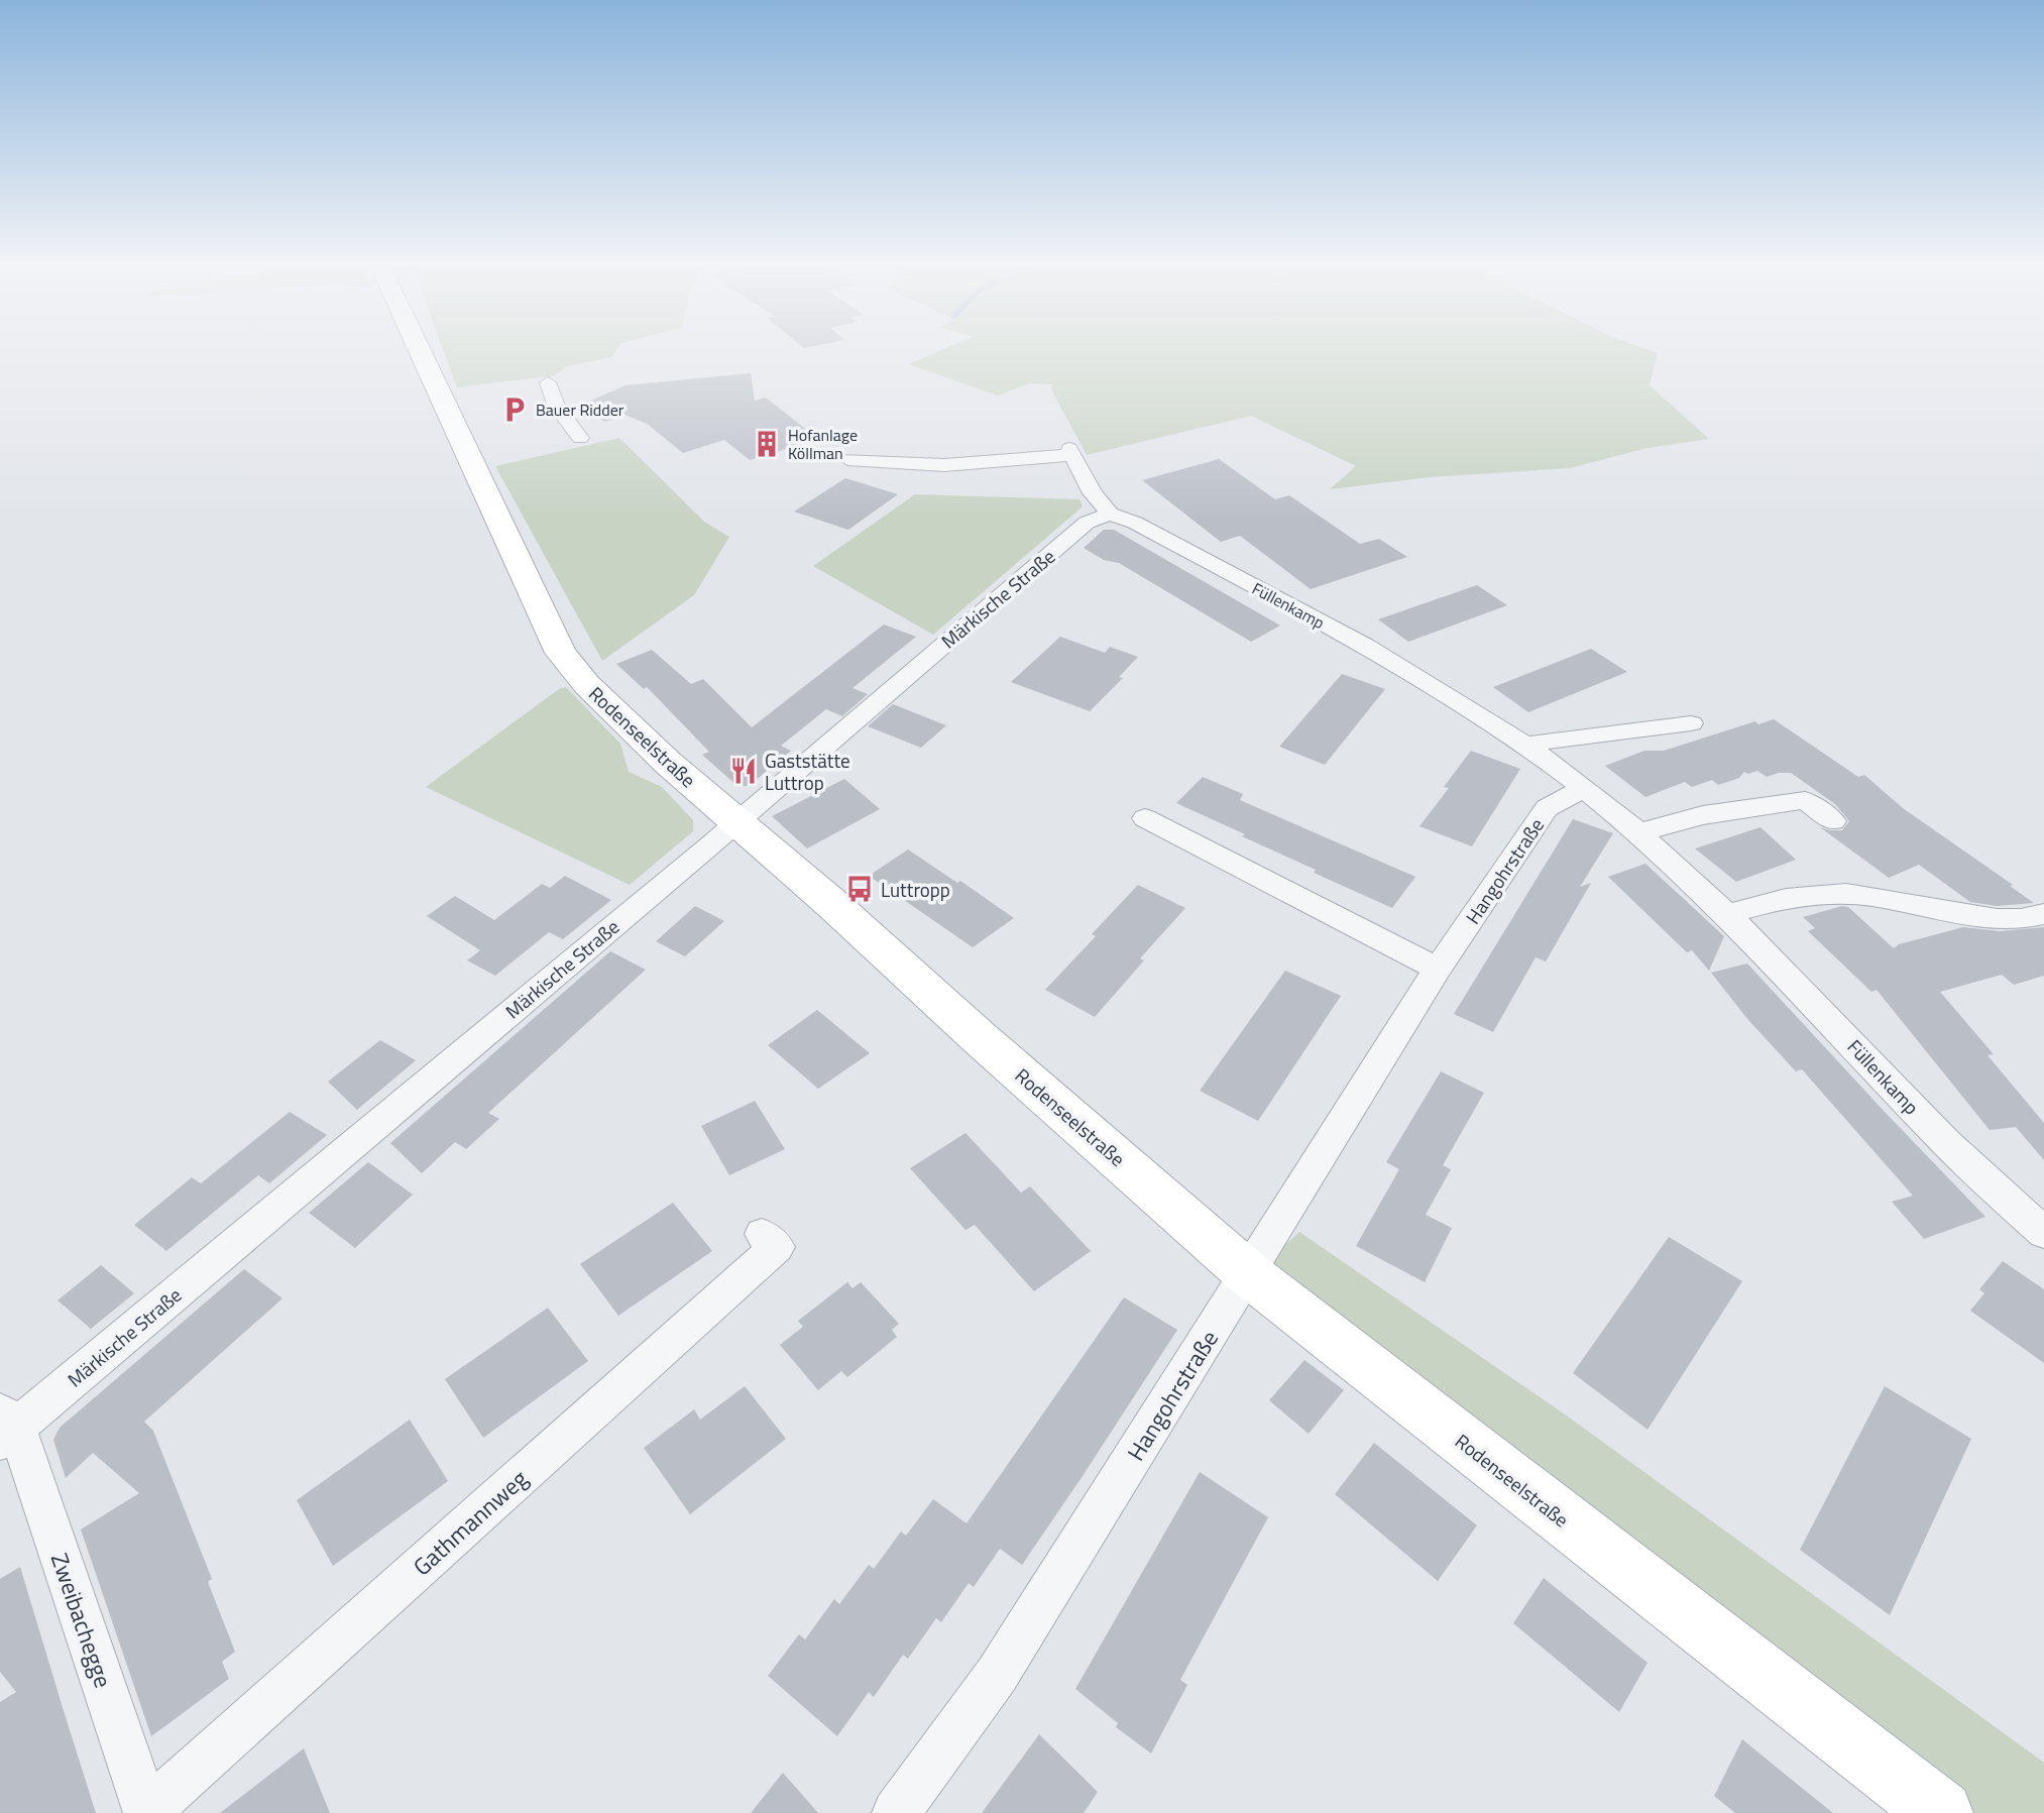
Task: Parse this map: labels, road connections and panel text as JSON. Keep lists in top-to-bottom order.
{
  "streets": {
    "main road": ["Rodenseelstraße"],
    "street": [
      "Märkische Straße",
      "Füllenkamp",
      "Hangohrstraße",
      "Gathmannweg",
      "Zweibachegge"
    ]
  },
  "crossings": [
    ["Märkische Straße", "Füllenkamp"],
    ["Märkische Straße", "Rodenseelstraße"],
    ["Märkische Straße", "Zweibachegge"],
    ["Füllenkamp", "Hangohrstraße"],
    ["Rodenseelstraße", "Hangohrstraße"],
    ["Gathmannweg", "Zweibachegge"]
  ],
  "places": {
    "parking": ["Bauer Ridder"],
    "building": ["Hofanlage Köllman"],
    "restaurant": ["Gaststätte Luttrop"],
    "bus stop": ["Luttropp"]
  }
}
